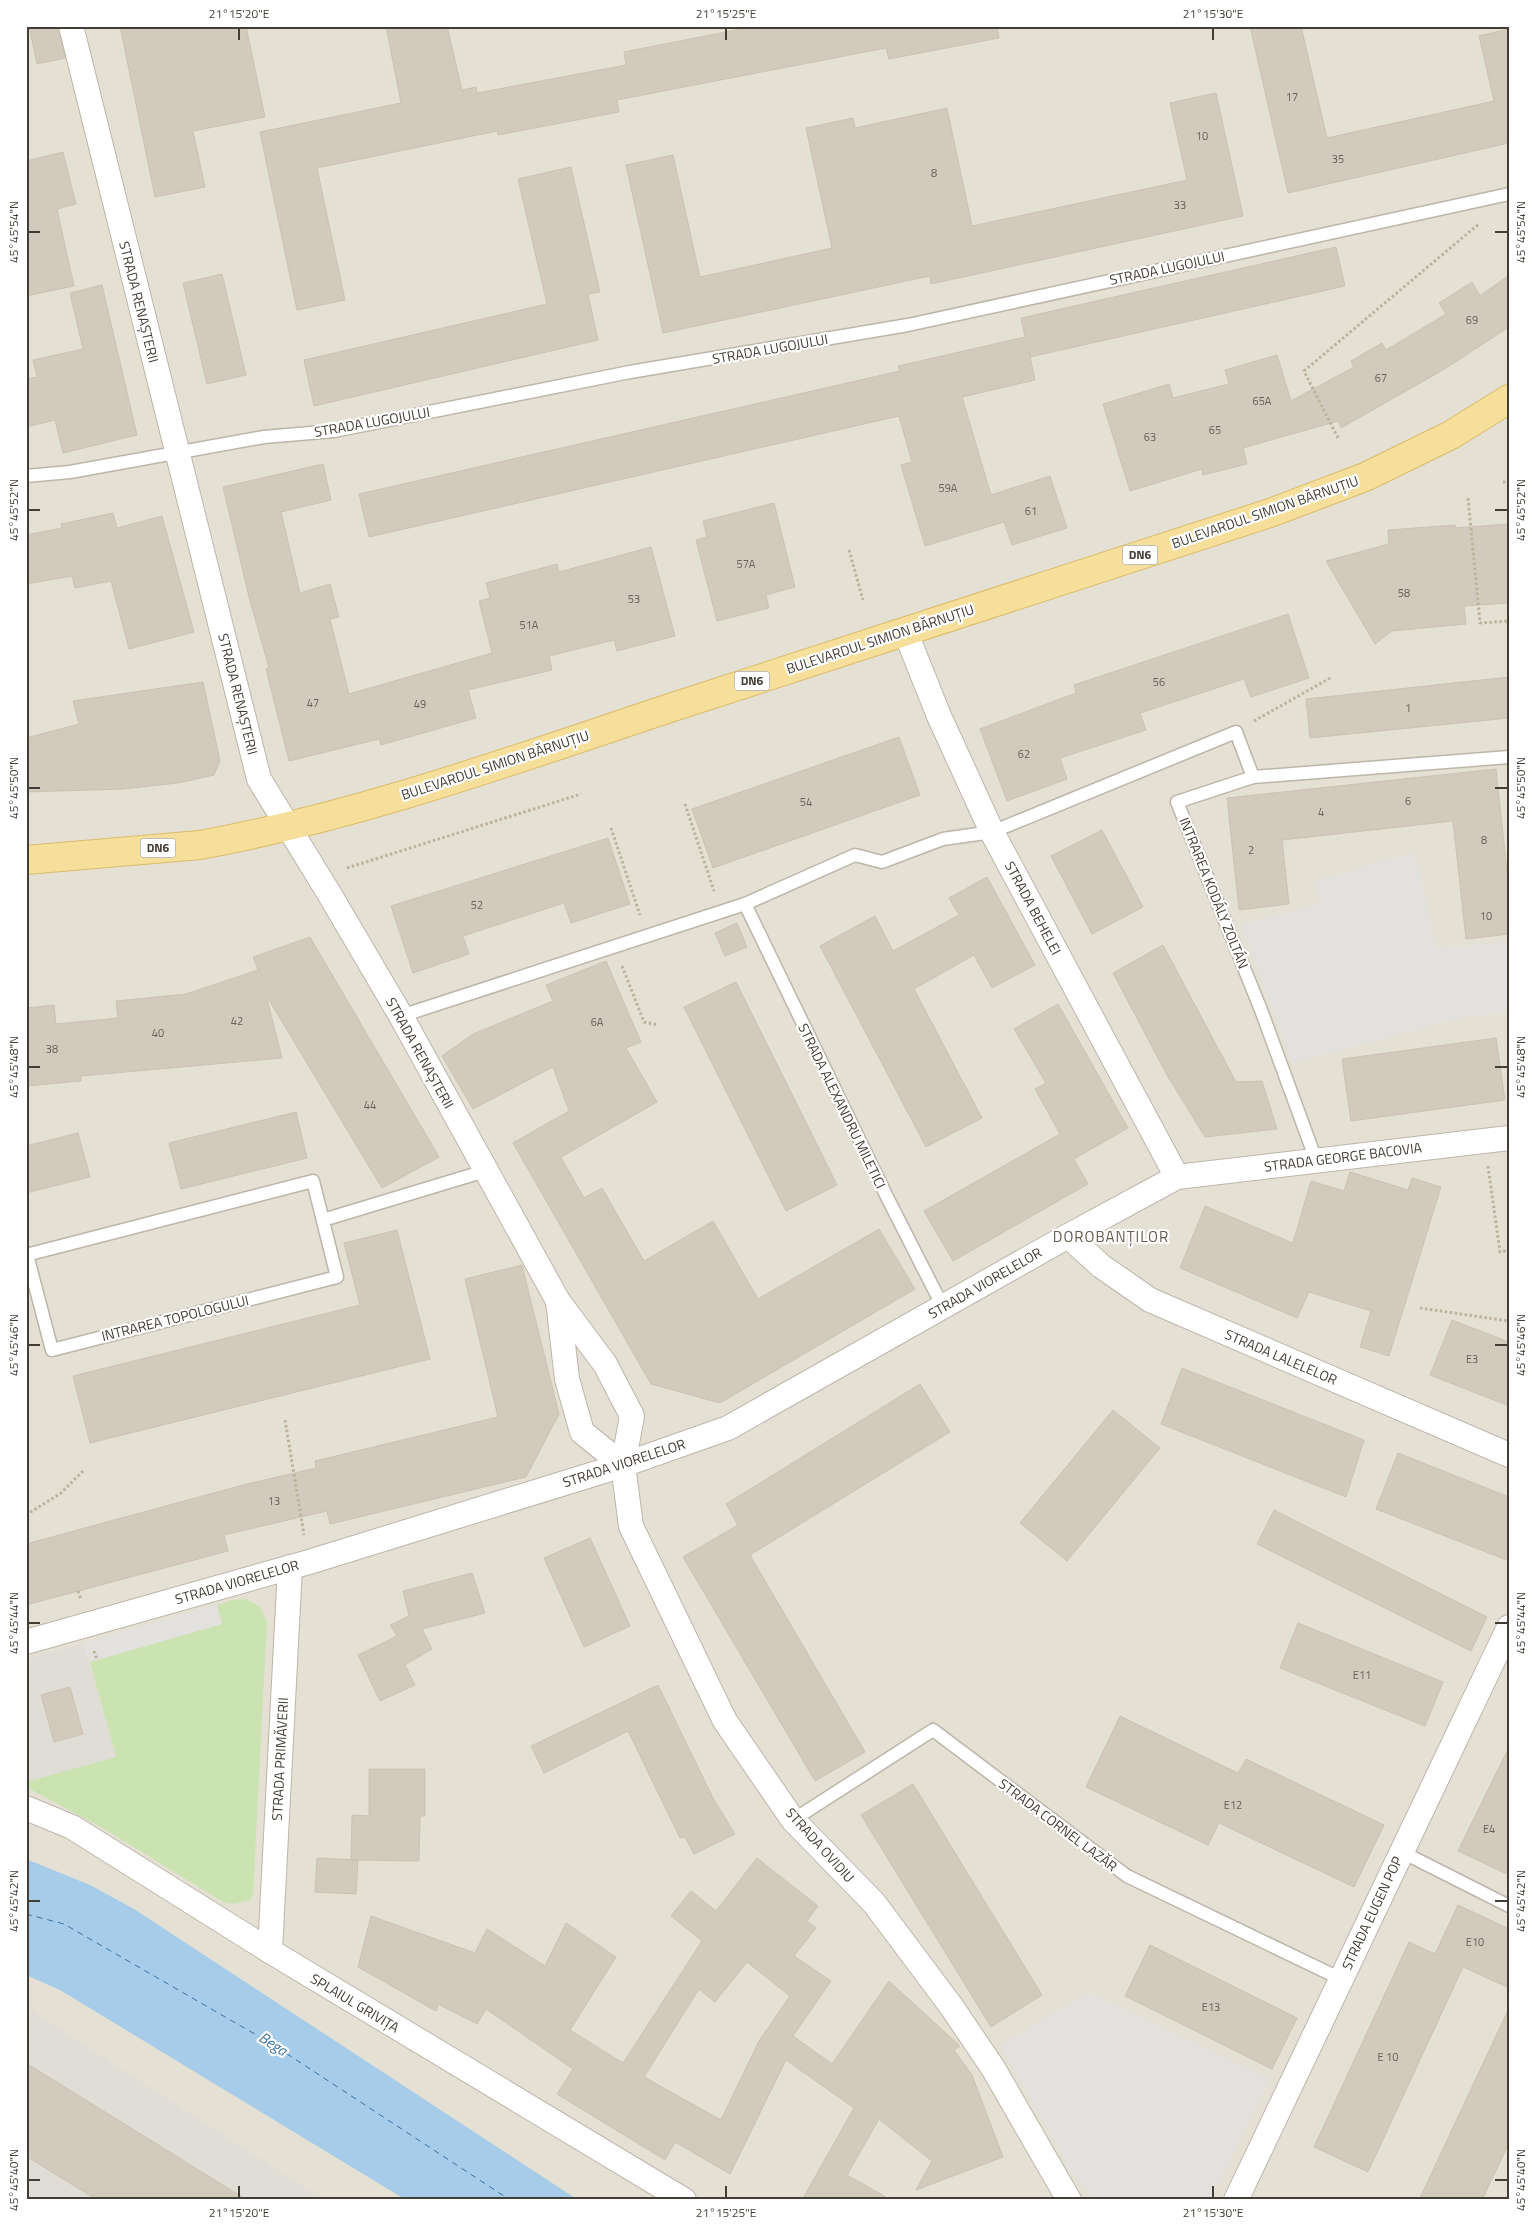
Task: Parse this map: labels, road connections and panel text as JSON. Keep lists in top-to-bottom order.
{
  "streets": {
    "main road": ["BULEVARDUL SIMION BĂRNUȚIU", "DN6"],
    "street": [
      "STRADA RENAȘTERII",
      "STRADA BEHELEI",
      "STRADA GEORGE BACOVIA",
      "STRADA VIORELELOR",
      "STRADA LALELELOR",
      "STRADA PRIMĂVERII",
      "STRADA OVIDIU",
      "STRADA EUGEN POP",
      "SPLAIUL GRIVIȚA"
    ],
    "lane": [
      "STRADA LUGOJULUI",
      "INTRAREA KODÁLY ZOLTÁN",
      "STRADA ALEXANDRU MILETICI",
      "INTRAREA TOPOLOGULUI",
      "STRADA CORNEL LAZĂR"
    ]
  },
  "crossings": [
    ["STRADA LUGOJULUI", "STRADA RENAȘTERII"],
    ["STRADA RENAȘTERII", "BULEVARDUL SIMION BĂRNUȚIU"],
    ["STRADA RENAȘTERII", "STRADA VIORELELOR"],
    ["STRADA RENAȘTERII", "STRADA OVIDIU"],
    ["BULEVARDUL SIMION BĂRNUȚIU", "STRADA BEHELEI"],
    ["INTRAREA KODÁLY ZOLTÁN", "STRADA GEORGE BACOVIA"],
    ["STRADA BEHELEI", "STRADA GEORGE BACOVIA"],
    ["STRADA BEHELEI", "STRADA VIORELELOR"],
    ["STRADA ALEXANDRU MILETICI", "STRADA VIORELELOR"],
    ["STRADA GEORGE BACOVIA", "STRADA VIORELELOR"],
    ["STRADA VIORELELOR", "STRADA LALELELOR"],
    ["STRADA VIORELELOR", "STRADA PRIMĂVERII"],
    ["STRADA VIORELELOR", "STRADA OVIDIU"],
    ["STRADA PRIMĂVERII", "SPLAIUL GRIVIȚA"],
    ["STRADA CORNEL LAZĂR", "STRADA OVIDIU"],
    ["STRADA CORNEL LAZĂR", "STRADA EUGEN POP"]
  ],
  "districts": ["DOROBANȚILOR"],
  "water": ["Bega"],
  "house_numbers": [
    "17",
    "10",
    "35",
    "8",
    "33",
    "69",
    "67",
    "65A",
    "65",
    "63",
    "59A",
    "61",
    "57A",
    "58",
    "53",
    "51A",
    "56",
    "47",
    "49",
    "1",
    "62",
    "6",
    "54",
    "4",
    "8",
    "2",
    "52",
    "10",
    "42",
    "6A",
    "40",
    "38",
    "44",
    "E3",
    "13",
    "E11",
    "E12",
    "E4",
    "E10",
    "E13",
    "E 10"
  ],
  "coordinates": [
    "21°15'20\"E",
    "21°15'25\"E",
    "21°15'30\"E",
    "45°45'54\"N",
    "45°45'52\"N",
    "45°45'50\"N",
    "45°45'48\"N",
    "45°45'46\"N",
    "45°45'44\"N",
    "45°45'42\"N",
    "45°45'40\"N"
  ]
}
